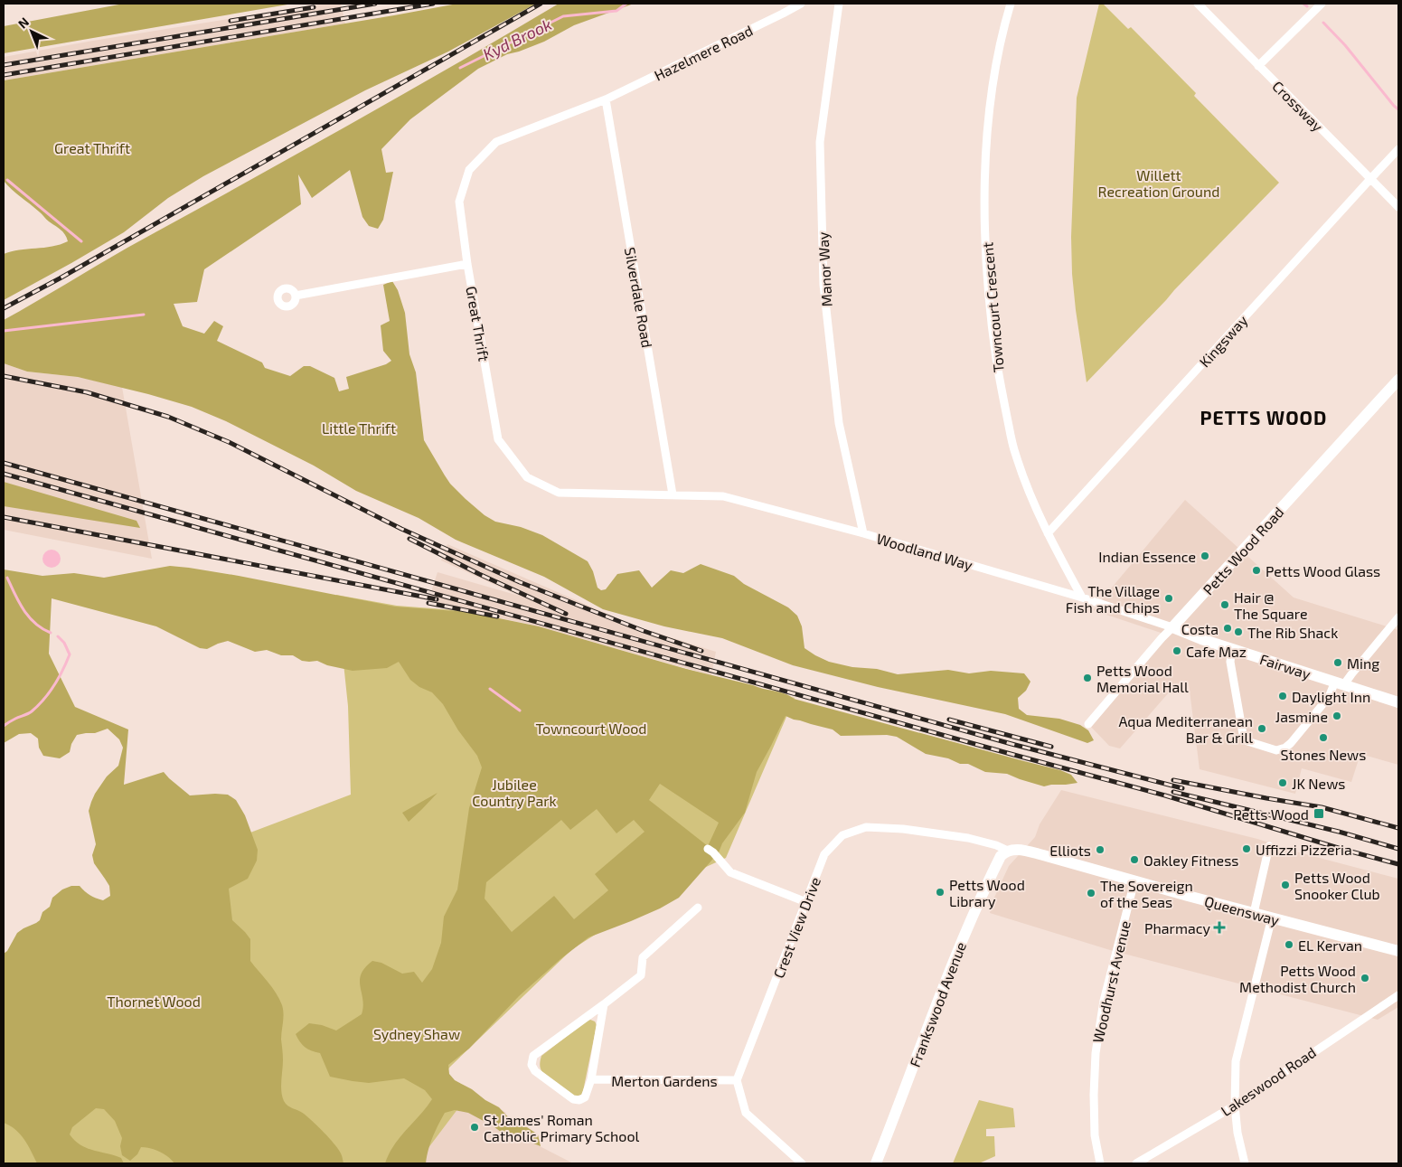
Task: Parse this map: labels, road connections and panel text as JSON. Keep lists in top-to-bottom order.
{
  "streets": {
    "street": [
      "Hazelmere Road",
      "Crossway",
      "Manor Way",
      "Silverdale Road",
      "Towncourt Crescent",
      "Great Thrift",
      "Kingsway",
      "Petts Wood Road",
      "Woodland Way",
      "Fairway",
      "Queensway",
      "Crest View Drive",
      "Woodhurst Avenue",
      "Frankswood Avenue",
      "Merton Gardens",
      "Lakeswood Road"
    ]
  },
  "crossings": [
    ["Hazelmere Road", "Silverdale Road"],
    ["Hazelmere Road", "Great Thrift"],
    ["Crossway", "Kingsway"],
    ["Manor Way", "Woodland Way"],
    ["Silverdale Road", "Great Thrift"],
    ["Silverdale Road", "Woodland Way"],
    ["Towncourt Crescent", "Kingsway"],
    ["Towncourt Crescent", "Woodland Way"],
    ["Great Thrift", "Woodland Way"],
    ["Petts Wood Road", "Woodland Way"],
    ["Petts Wood Road", "Fairway"],
    ["Woodland Way", "Fairway"],
    ["Queensway", "Crest View Drive"],
    ["Queensway", "Woodhurst Avenue"],
    ["Queensway", "Frankswood Avenue"],
    ["Crest View Drive", "Frankswood Avenue"],
    ["Crest View Drive", "Merton Gardens"]
  ],
  "districts": ["PETTS WOOD"],
  "water": ["Kyd Brook"],
  "parks": [
    "Great Thrift",
    "Willett Recreation Ground",
    "Little Thrift",
    "Towncourt Wood",
    "Jubilee Country Park",
    "Thornet Wood",
    "Sydney Shaw"
  ],
  "places": {
    "other": [
      "Indian Essence",
      "Petts Wood Glass",
      "The Village Fish and Chips",
      "Hair @ The Square",
      "Costa",
      "The Rib Shack",
      "Cafe Maz",
      "Ming",
      "Petts Wood Memorial Hall",
      "Daylight Inn",
      "Jasmine",
      "Aqua Mediterranean Bar & Grill",
      "Stones News",
      "JK News",
      "Uffizzi Pizzeria",
      "Elliots",
      "Oakley Fitness",
      "Petts Wood Snooker Club",
      "Petts Wood Library",
      "The Sovereign of the Seas",
      "EL Kervan",
      "Petts Wood Methodist Church",
      "St James' Roman Catholic Primary School"
    ],
    "transit": ["Petts Wood"],
    "health": ["Pharmacy"]
  },
  "north": "top left"
}
